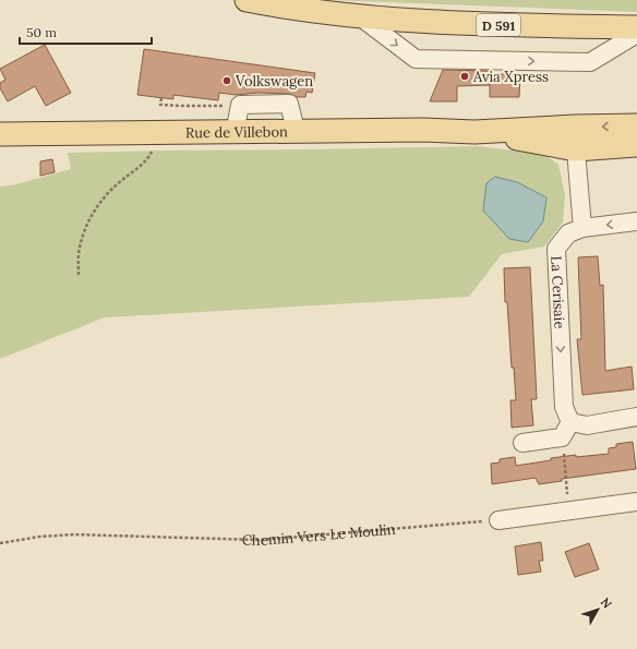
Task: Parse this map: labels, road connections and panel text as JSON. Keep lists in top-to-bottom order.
{
  "streets": {
    "main road": ["D 591", "Rue de Villebon"],
    "street": ["La Cerisaie"],
    "path": ["Chemin Vers Le Moulin"]
  },
  "places": ["Avia Xpress", "Volkswagen"],
  "scale_bar": "50 m",
  "north": "top right"
}
